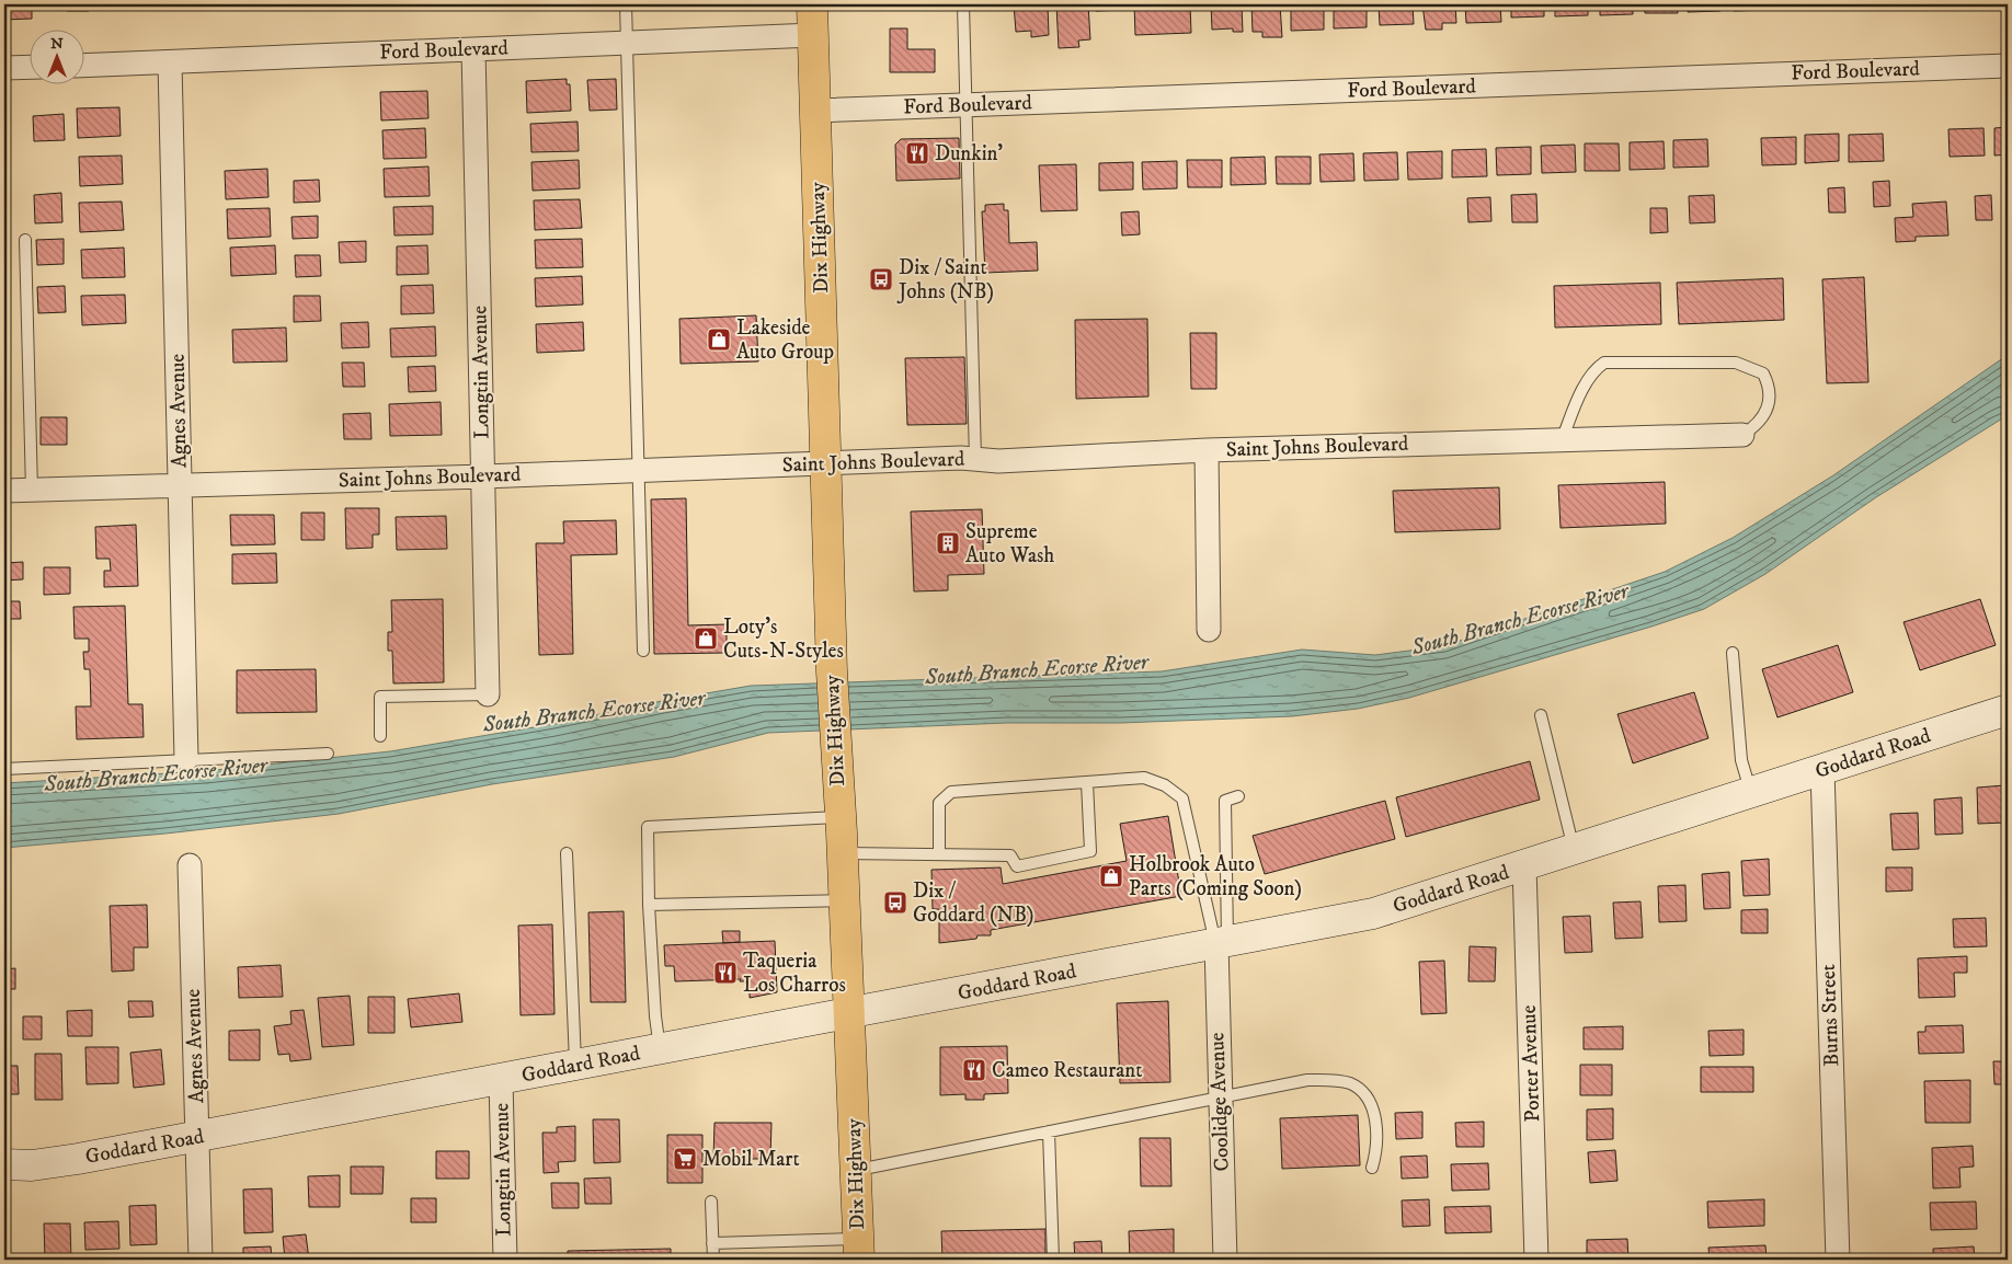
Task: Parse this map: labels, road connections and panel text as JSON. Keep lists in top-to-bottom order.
{
  "streets": {
    "main road": ["Dix Highway"],
    "street": [
      "Ford Boulevard",
      "Longtin Avenue",
      "Agnes Avenue",
      "Saint Johns Boulevard",
      "Goddard Road",
      "Burns Street",
      "Porter Avenue",
      "Coolidge Avenue"
    ]
  },
  "crossings": [
    ["Ford Boulevard", "Dix Highway"],
    ["Ford Boulevard", "Longtin Avenue"],
    ["Ford Boulevard", "Agnes Avenue"],
    ["Dix Highway", "Saint Johns Boulevard"],
    ["Dix Highway", "Goddard Road"],
    ["Longtin Avenue", "Saint Johns Boulevard"],
    ["Longtin Avenue", "Goddard Road"],
    ["Agnes Avenue", "Saint Johns Boulevard"],
    ["Agnes Avenue", "Goddard Road"],
    ["Goddard Road", "Burns Street"],
    ["Goddard Road", "Porter Avenue"],
    ["Goddard Road", "Coolidge Avenue"]
  ],
  "water": ["South Branch Ecorse River"],
  "places": {
    "restaurant": ["Dunkin'", "Taqueria Los Charros", "Cameo Restaurant"],
    "bus stop": ["Dix / Saint Johns (NB)", "Dix / Goddard (NB)"],
    "shop": ["Lakeside Auto Group", "Loty's Cuts-N-Styles", "Holbrook Auto Parts (Coming Soon)"],
    "building": ["Supreme Auto Wash"],
    "supermarket": ["Mobil Mart"]
  },
  "north": "top"
}
